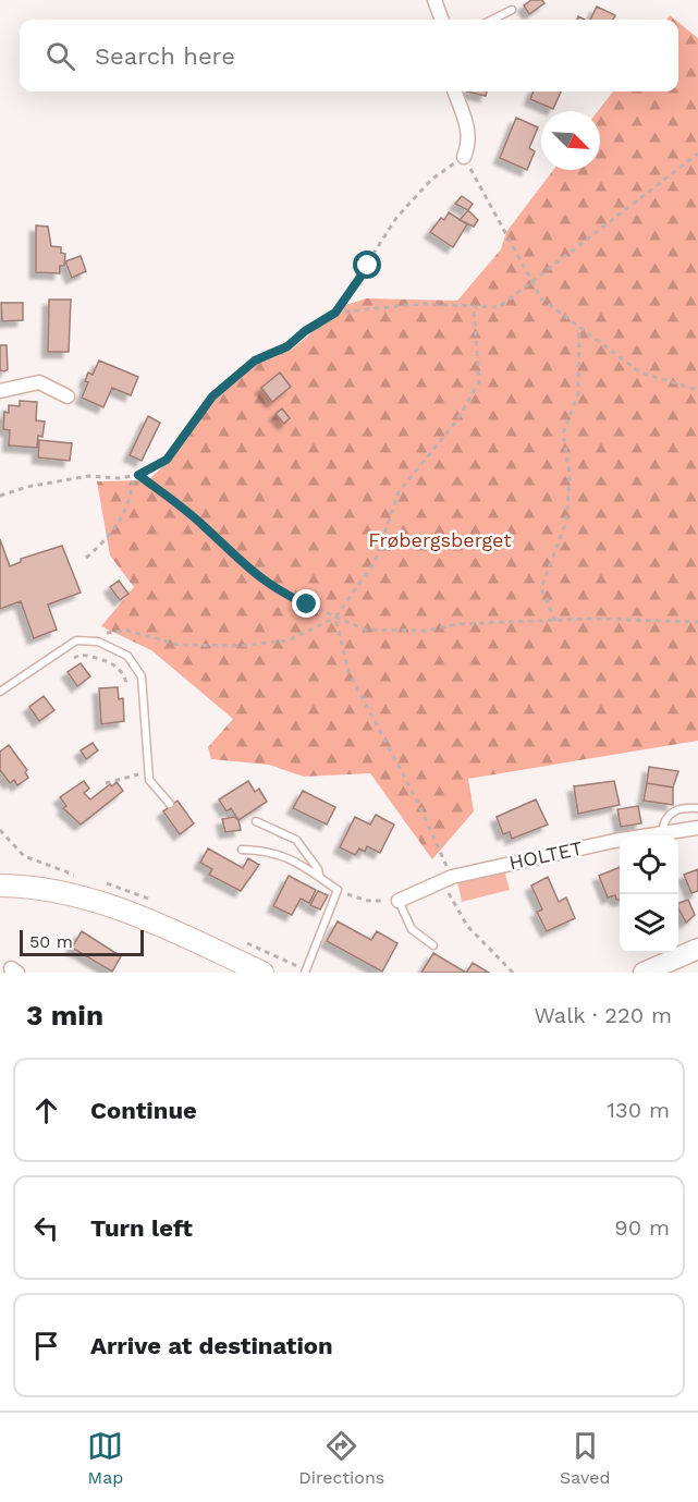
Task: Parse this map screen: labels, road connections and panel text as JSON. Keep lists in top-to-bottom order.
{
  "streets": {
    "street": ["HOLTET"]
  },
  "parks": ["Frøbergsberget"],
  "scale_bar": "50 m",
  "north": "bottom right",
  "page": {
    "search": "Search here",
    "scale": "50 m",
    "heading": ["3 min", "Walk · 220 m"],
    "list": [
      ["Continue", "130 m"],
      ["Turn left", "90 m"],
      "Arrive at destination"
    ],
    "nav": ["Map", "Directions", "Saved"]
  }
}
